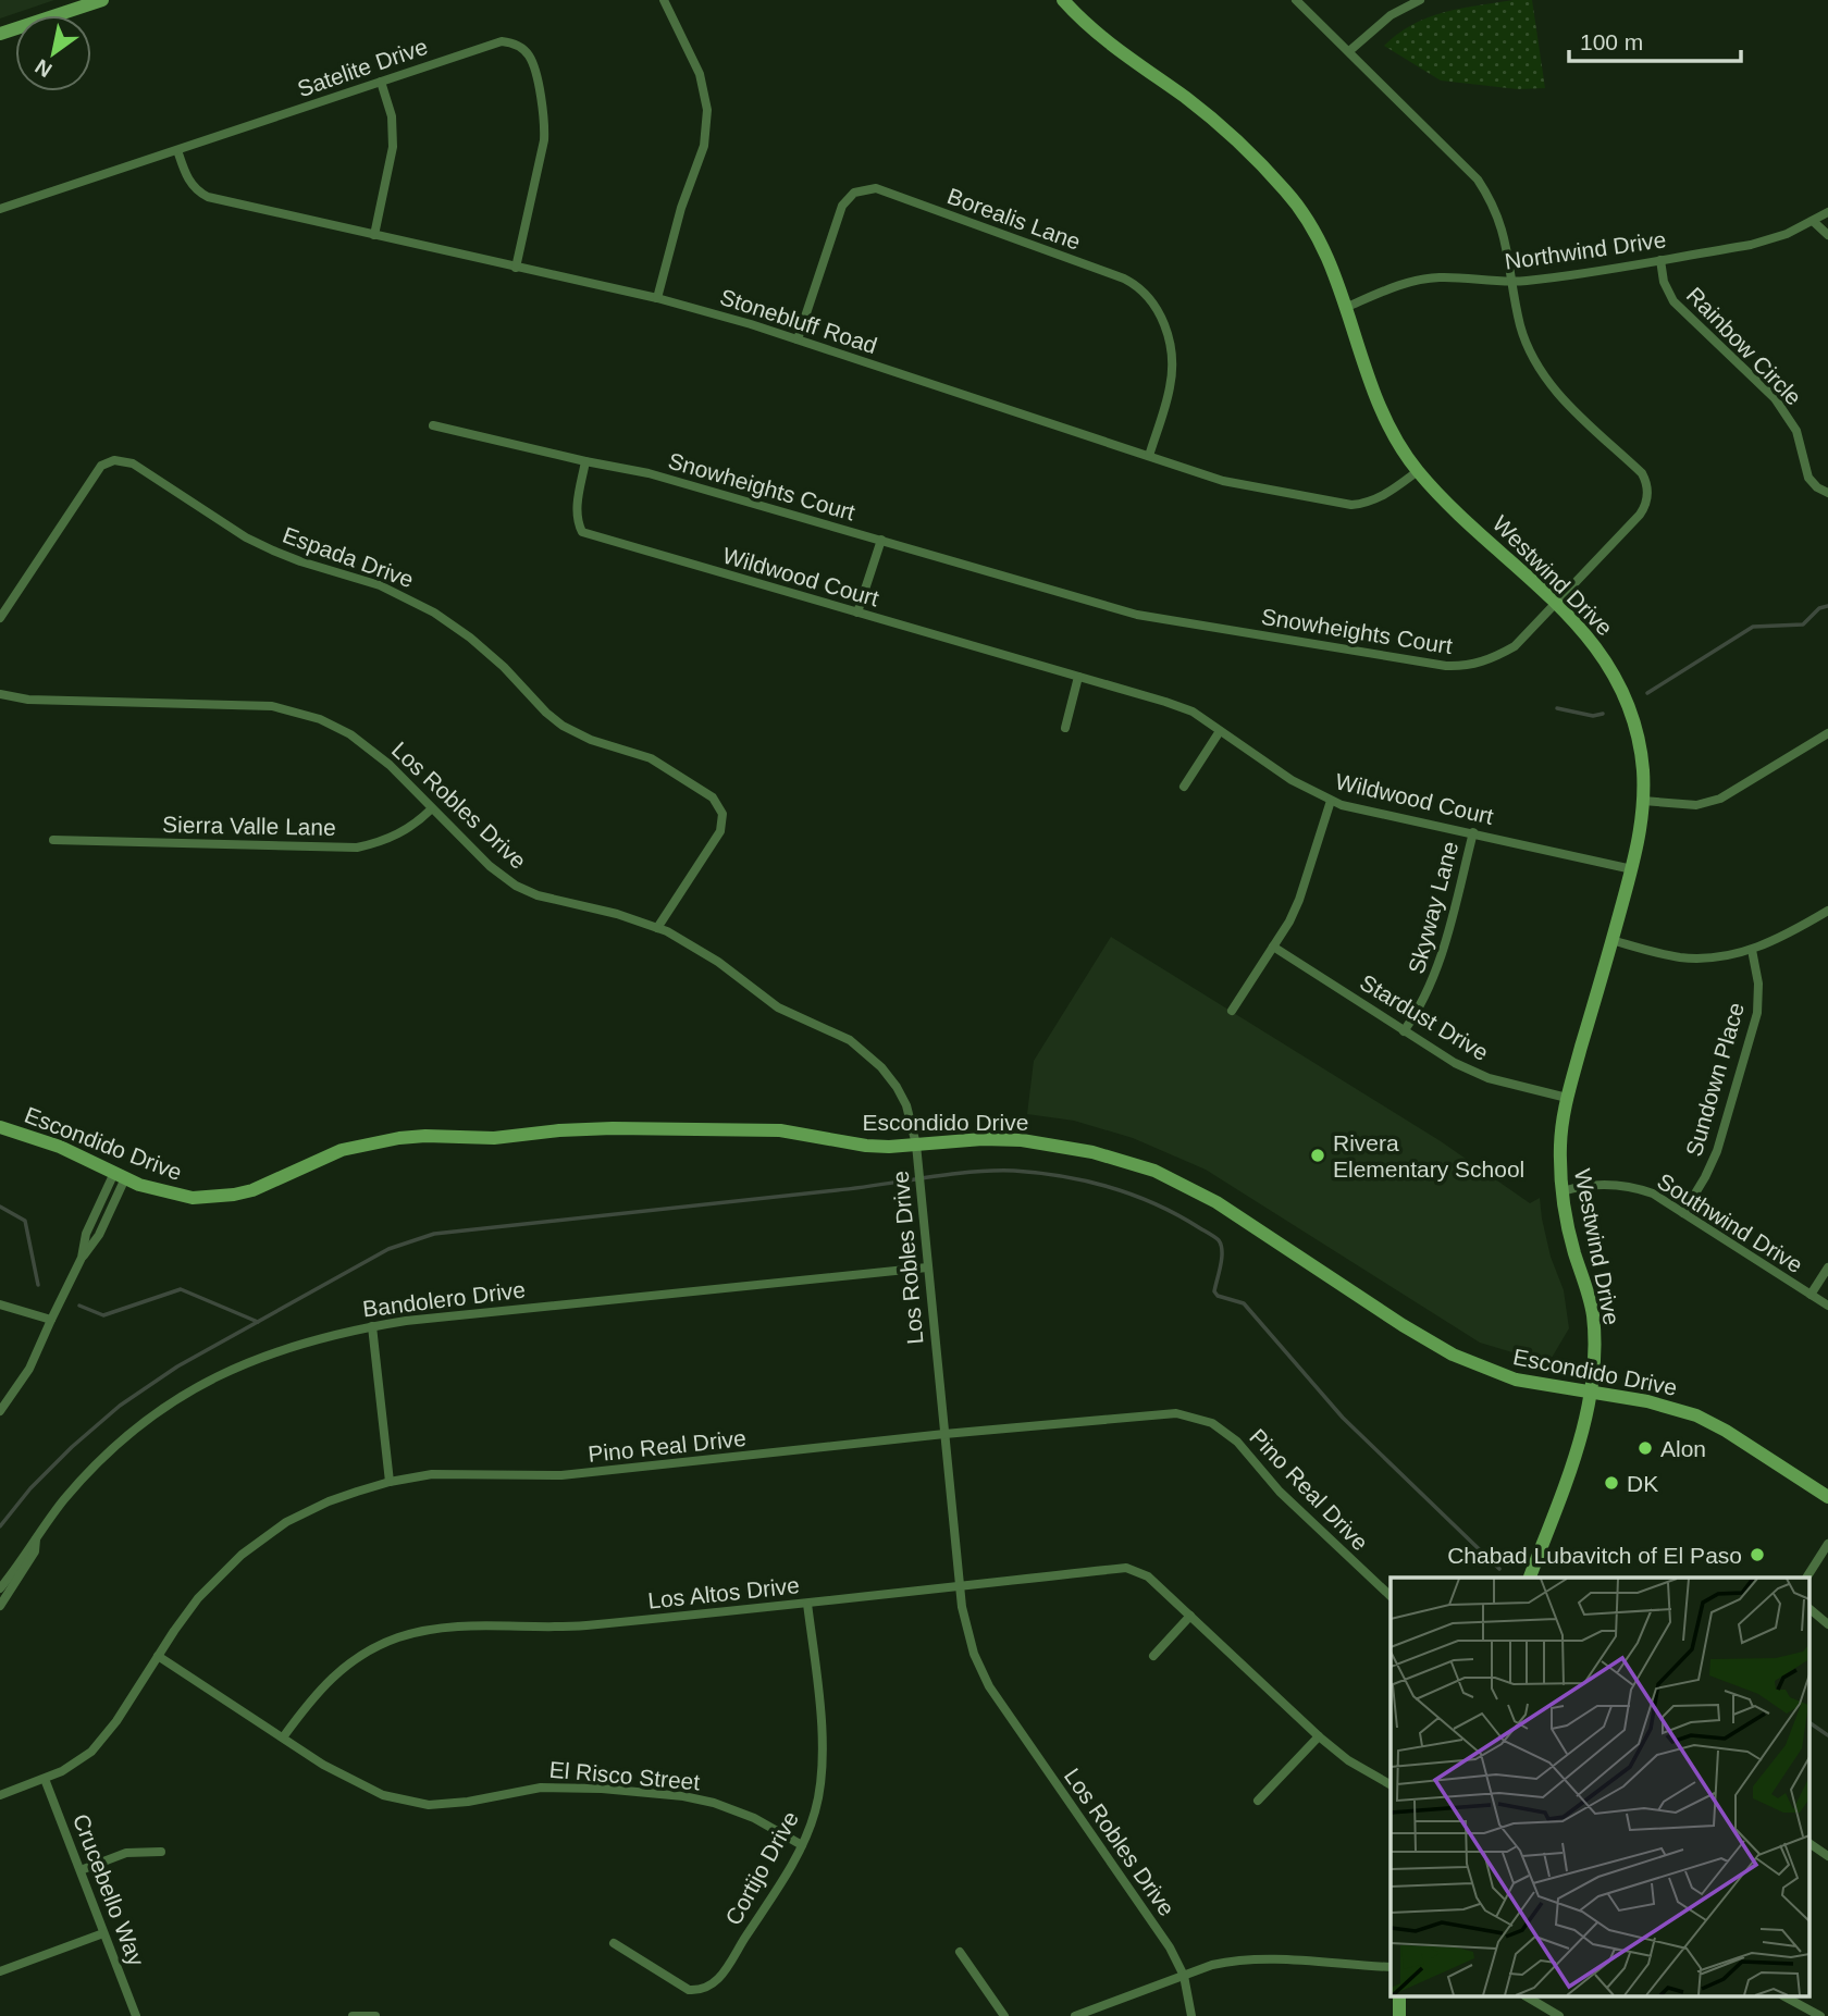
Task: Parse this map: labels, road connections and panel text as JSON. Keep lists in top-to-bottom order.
{
  "streets": {
    "street": [
      "Satelite Drive",
      "Borealis Lane",
      "Northwind Drive",
      "Stonebluff Road",
      "Rainbow Circle",
      "Snowheights Court",
      "Espada Drive",
      "Westwind Drive",
      "Wildwood Court",
      "Los Robles Drive",
      "Sierra Valle Lane",
      "Skyway Lane",
      "Stardust Drive",
      "Sundown Place",
      "Escondido Drive",
      "Southwind Drive",
      "Bandolero Drive",
      "Pino Real Drive",
      "Los Altos Drive",
      "El Risco Street",
      "Cortijo Drive",
      "Crucebello Way"
    ]
  },
  "crossings": [
    ["Satelite Drive", "Stonebluff Road"],
    ["Borealis Lane", "Stonebluff Road"],
    ["Northwind Drive", "Rainbow Circle"],
    ["Northwind Drive", "Snowheights Court"],
    ["Northwind Drive", "Westwind Drive"],
    ["Stonebluff Road", "Westwind Drive"],
    ["Snowheights Court", "Westwind Drive"],
    ["Snowheights Court", "Wildwood Court"],
    ["Espada Drive", "Los Robles Drive"],
    ["Westwind Drive", "Wildwood Court"],
    ["Westwind Drive", "Stardust Drive"],
    ["Westwind Drive", "Escondido Drive"],
    ["Westwind Drive", "Southwind Drive"],
    ["Wildwood Court", "Skyway Lane"],
    ["Los Robles Drive", "Sierra Valle Lane"],
    ["Los Robles Drive", "Escondido Drive"],
    ["Los Robles Drive", "Bandolero Drive"],
    ["Los Robles Drive", "Pino Real Drive"],
    ["Los Robles Drive", "Los Altos Drive"],
    ["Skyway Lane", "Stardust Drive"],
    ["Sundown Place", "Southwind Drive"],
    ["Pino Real Drive", "El Risco Street"],
    ["Pino Real Drive", "Crucebello Way"],
    ["Los Altos Drive", "El Risco Street"],
    ["Los Altos Drive", "Cortijo Drive"],
    ["El Risco Street", "Cortijo Drive"]
  ],
  "places": [
    "Rivera Elementary School",
    "Alon",
    "DK",
    "Chabad Lubavitch of El Paso"
  ],
  "scale_bar": "100 m",
  "north": "bottom left"
}
